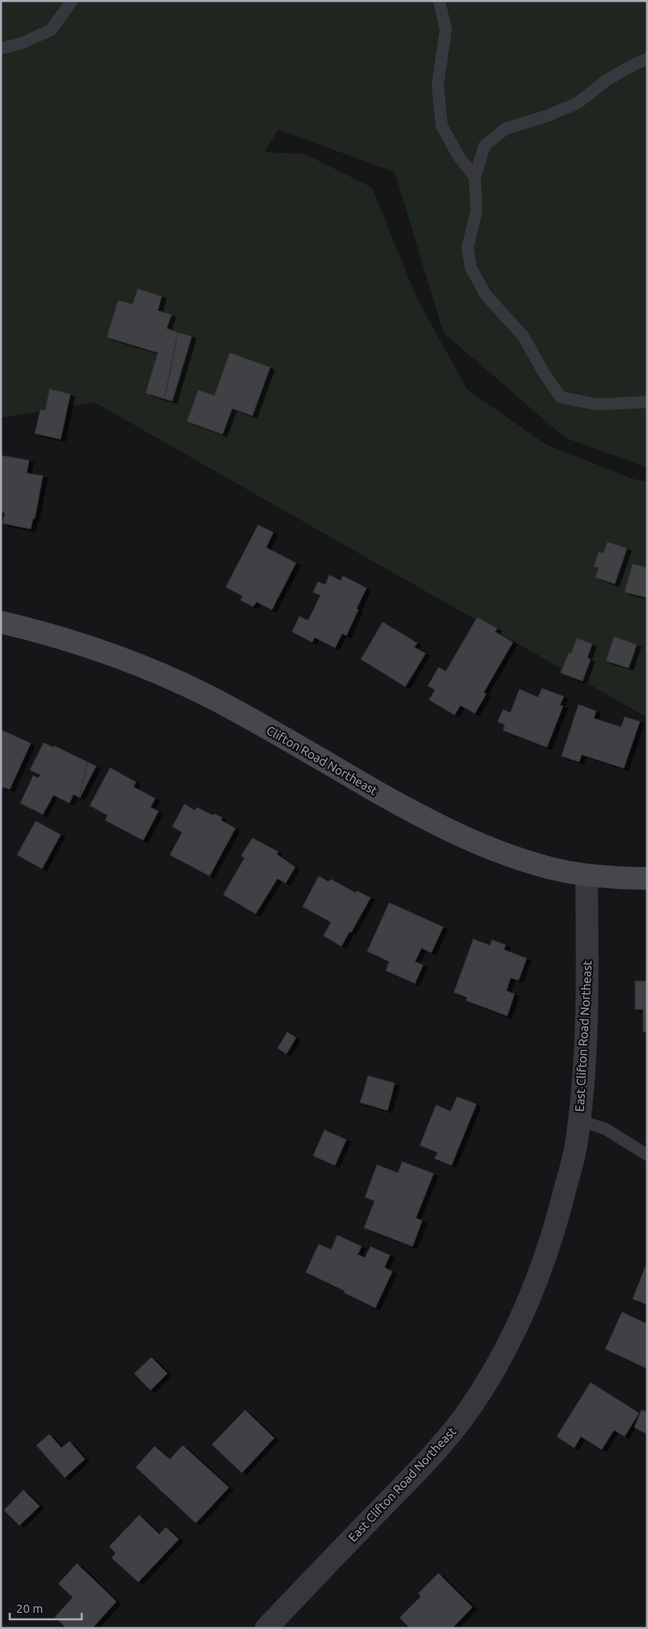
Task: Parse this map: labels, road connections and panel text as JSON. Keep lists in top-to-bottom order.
{
  "streets": {
    "street": ["Clifton Road Northeast", "East Clifton Road Northeast"]
  },
  "crossings": [
    ["Clifton Road Northeast", "East Clifton Road Northeast"]
  ],
  "scale_bar": "20 m"
}
